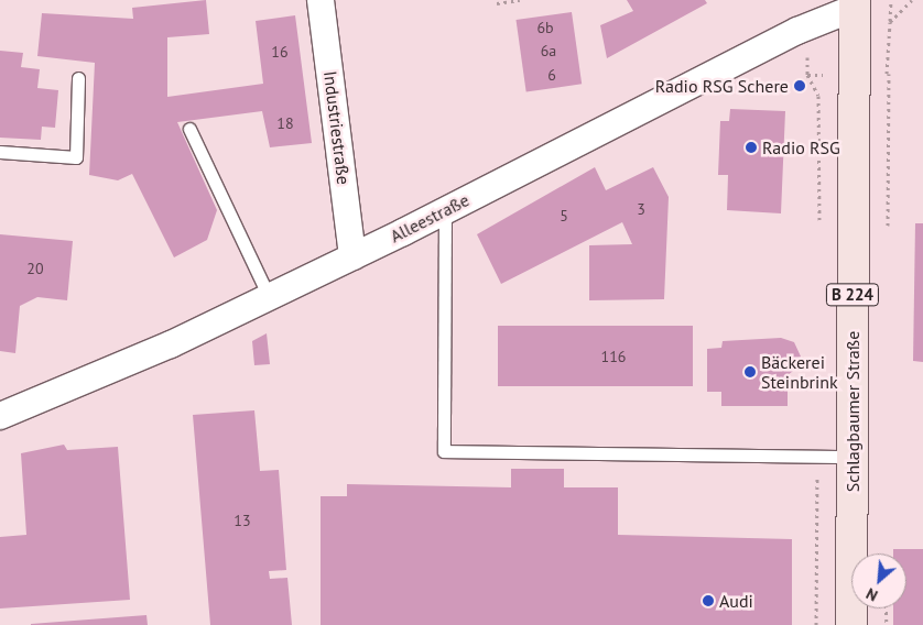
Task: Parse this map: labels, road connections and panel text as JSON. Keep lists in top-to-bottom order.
{
  "streets": {
    "main road": ["B 224", "Schlagbaumer Straße"],
    "street": ["Industriestraße", "Alleestraße"]
  },
  "crossings": [
    ["Industriestraße", "Alleestraße"],
    ["Alleestraße", "Schlagbaumer Straße"]
  ],
  "places": [
    "Radio RSG Schere",
    "Radio RSG",
    "Bäckerei Steinbrink",
    "Audi"
  ],
  "house_numbers": [
    "6b",
    "6a",
    "16",
    "6",
    "18",
    "3",
    "5",
    "20",
    "116",
    "13"
  ],
  "north": "bottom left"
}
